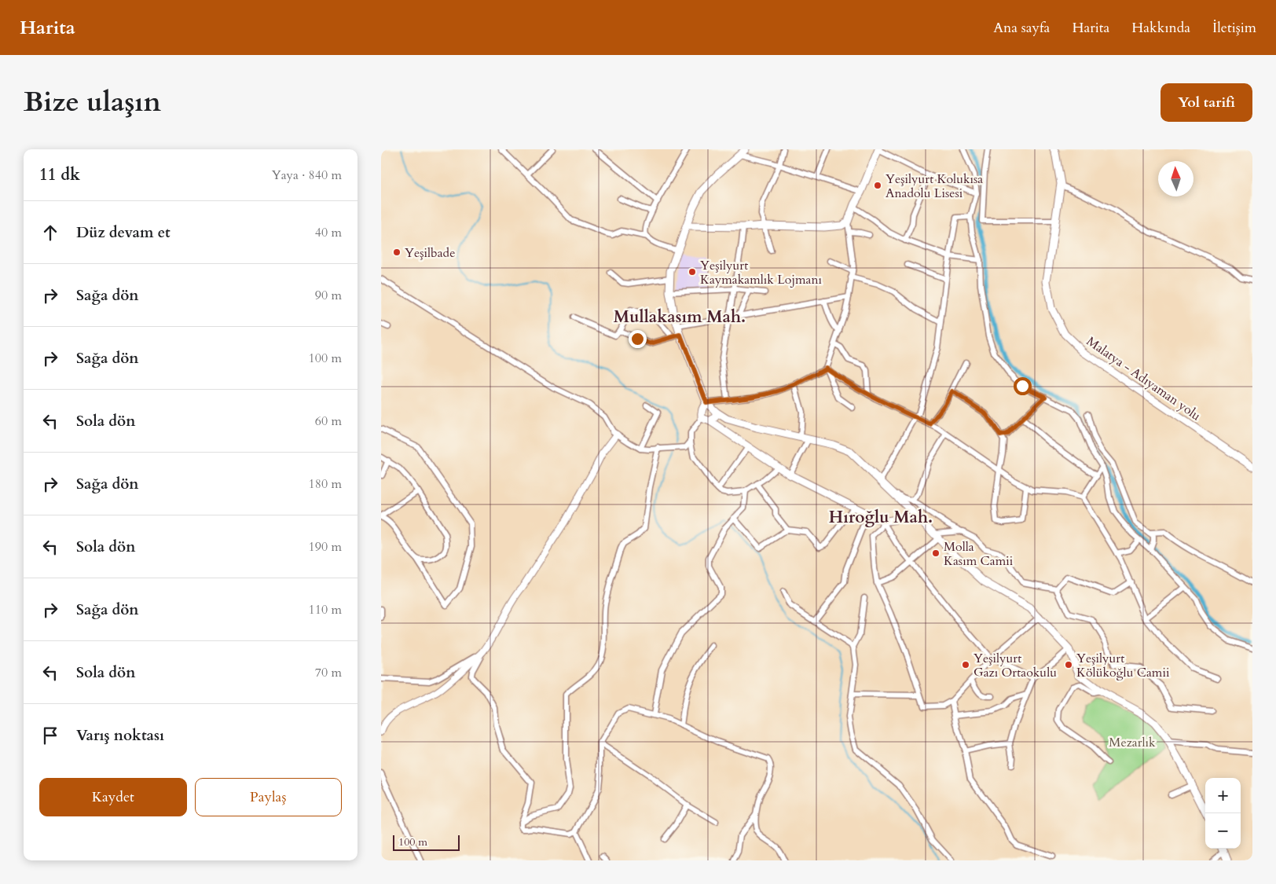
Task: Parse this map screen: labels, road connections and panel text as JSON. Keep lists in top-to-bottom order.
{
  "streets": {
    "main road": ["Malatya - Adıyaman yolu"]
  },
  "districts": ["Mullakasım Mah.", "Hıroğlu Mah."],
  "parks": ["Mezarlık"],
  "places": [
    "Yeşilyurt Kolukısa Anadolu Lisesi",
    "Yeşilbade",
    "Yeşilyurt Kaymakamlık Lojmanı",
    "Molla Kasım Camii",
    "Yeşilyurt Gazı Ortaokulu",
    "Yeşilyurt Kölükoğlu Camii"
  ],
  "scale_bar": "100 m",
  "north": "top",
  "page": {
    "header": "Harita",
    "nav": [
      "Ana sayfa",
      "Harita",
      "Hakkında",
      "İletişim"
    ],
    "title": "Bize ulaşın",
    "buttons": [
      "Yol tarifi",
      ["Kaydet", "Paylaş"]
    ],
    "heading": ["11 dk", "Yaya · 840 m"],
    "list": [
      ["Düz devam et", "40 m"],
      ["Sağa dön", "90 m"],
      ["Sağa dön", "100 m"],
      ["Sola dön", "60 m"],
      ["Sağa dön", "180 m"],
      ["Sola dön", "190 m"],
      ["Sağa dön", "110 m"],
      ["Sola dön", "70 m"],
      "Varış noktası"
    ],
    "map_buttons": ["+", "−"],
    "scale": "100 m"
  }
}
